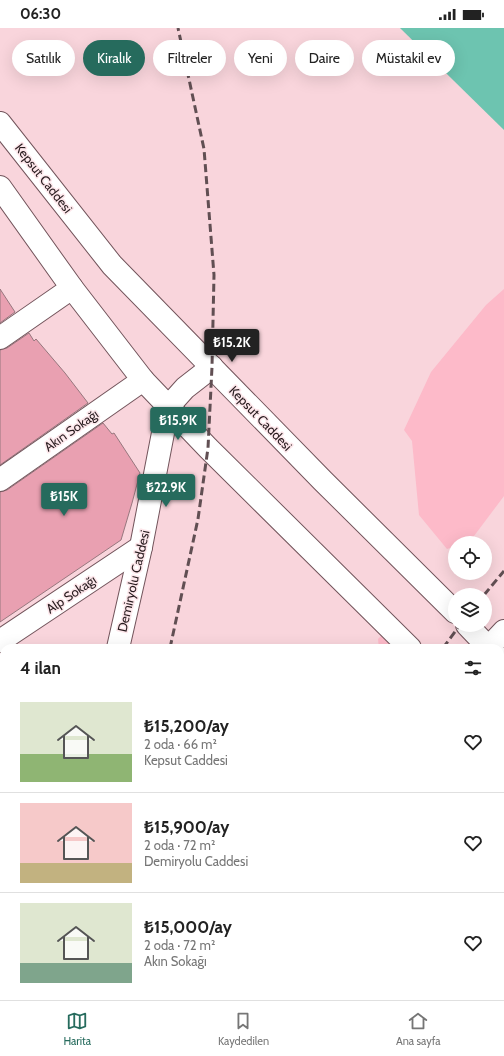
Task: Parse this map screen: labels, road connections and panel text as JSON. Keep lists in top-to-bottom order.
{
  "streets": {
    "main road": [
      "Kepsut Caddesi",
      "Akın Sokağı",
      "Demiryolu Caddesi",
      "Alp Sokağı"
    ]
  },
  "crossings": [
    ["Demiryolu Caddesi", "Alp Sokağı"]
  ],
  "page": {
    "status": "06:30",
    "chip": [
      "Satılık",
      "Kiralık",
      "Filtreler",
      "Yeni",
      "Daire",
      "Müstakil ev"
    ],
    "price": [
      "₺15.2K",
      "₺15.9K",
      "₺22.9K",
      "₺15K"
    ],
    "heading": "4 ilan",
    "list": [
      {
        "name": "₺15,200/ay",
        "note": "2 oda · 66 m² · Kepsut Caddesi"
      },
      {
        "name": "₺15,900/ay",
        "note": "2 oda · 72 m² · Demiryolu Caddesi"
      },
      {
        "name": "₺15,000/ay",
        "note": "2 oda · 72 m² · Akın Sokağı"
      }
    ],
    "tabs": ["Harita", "Kaydedilen", "Ana sayfa"]
  }
}
